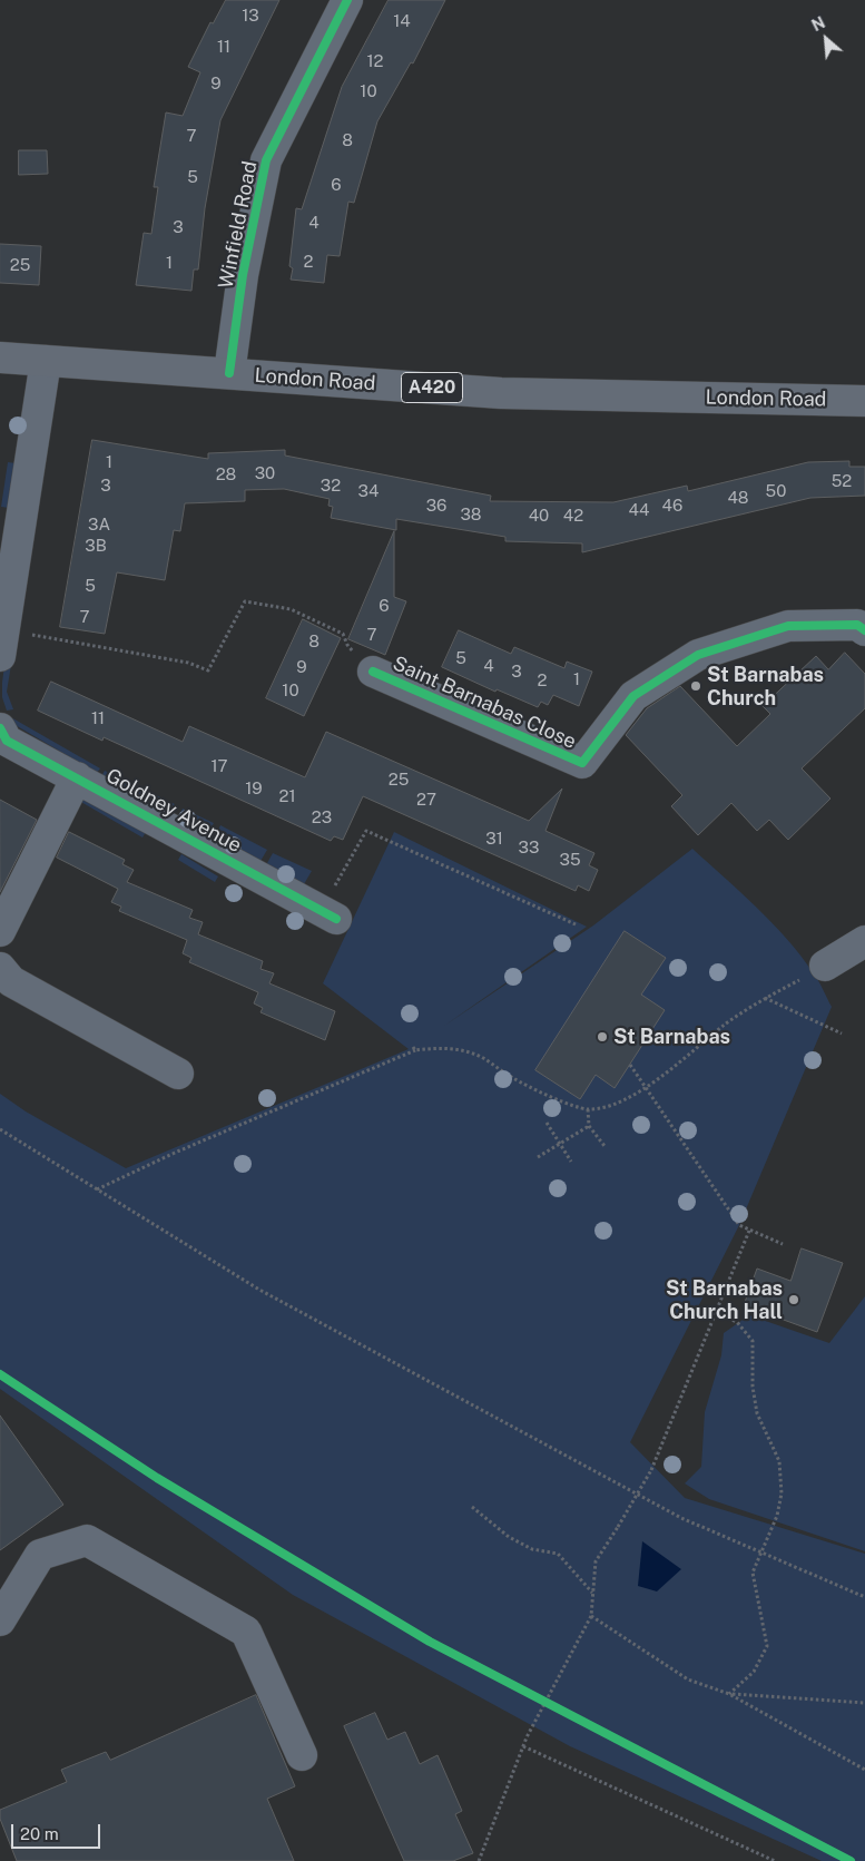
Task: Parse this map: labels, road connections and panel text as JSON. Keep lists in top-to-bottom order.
{
  "streets": {
    "main road": ["London Road", "A420"],
    "street": ["Winfield Road", "Saint Barnabas Close", "Goldney Avenue"]
  },
  "crossings": [
    ["Winfield Road", "London Road"]
  ],
  "places": ["St Barnabas Church", "St Barnabas", "St Barnabas Church Hall"],
  "house_numbers": [
    "13",
    "14",
    "11",
    "12",
    "9",
    "10",
    "7",
    "8",
    "5",
    "6",
    "4",
    "3",
    "2",
    "1",
    "25",
    "1",
    "30",
    "28",
    "52",
    "3",
    "32",
    "34",
    "50",
    "48",
    "36",
    "46",
    "44",
    "38",
    "40",
    "42",
    "3A",
    "3B",
    "5",
    "6",
    "7",
    "7",
    "8",
    "5",
    "4",
    "9",
    "3",
    "1",
    "2",
    "10",
    "11",
    "17",
    "25",
    "19",
    "21",
    "27",
    "23",
    "31",
    "33",
    "35"
  ],
  "scale_bar": "20 m",
  "north": "top left"
}
